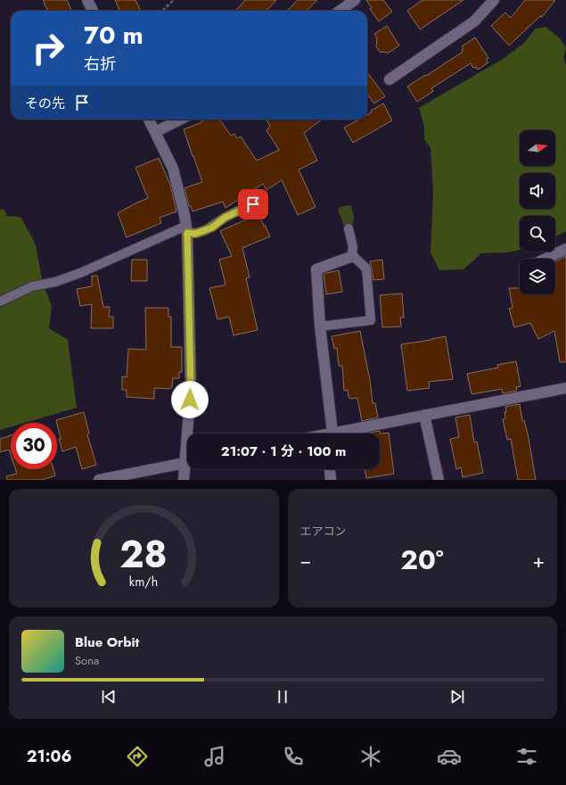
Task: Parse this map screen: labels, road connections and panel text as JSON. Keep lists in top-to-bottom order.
{
  "north": "right",
  "page": {
    "turn": ["70 m", "右折"],
    "then": "その先",
    "limit": "30",
    "trip": "21:07 · 1 分 · 100 m",
    "tile": "エアコン",
    "heat": ["−", "20°", "+"],
    "song": ["Blue Orbit", "Sona"],
    "tabs": "21:06",
    "gauge": ["28", "km/h"]
  }
}
